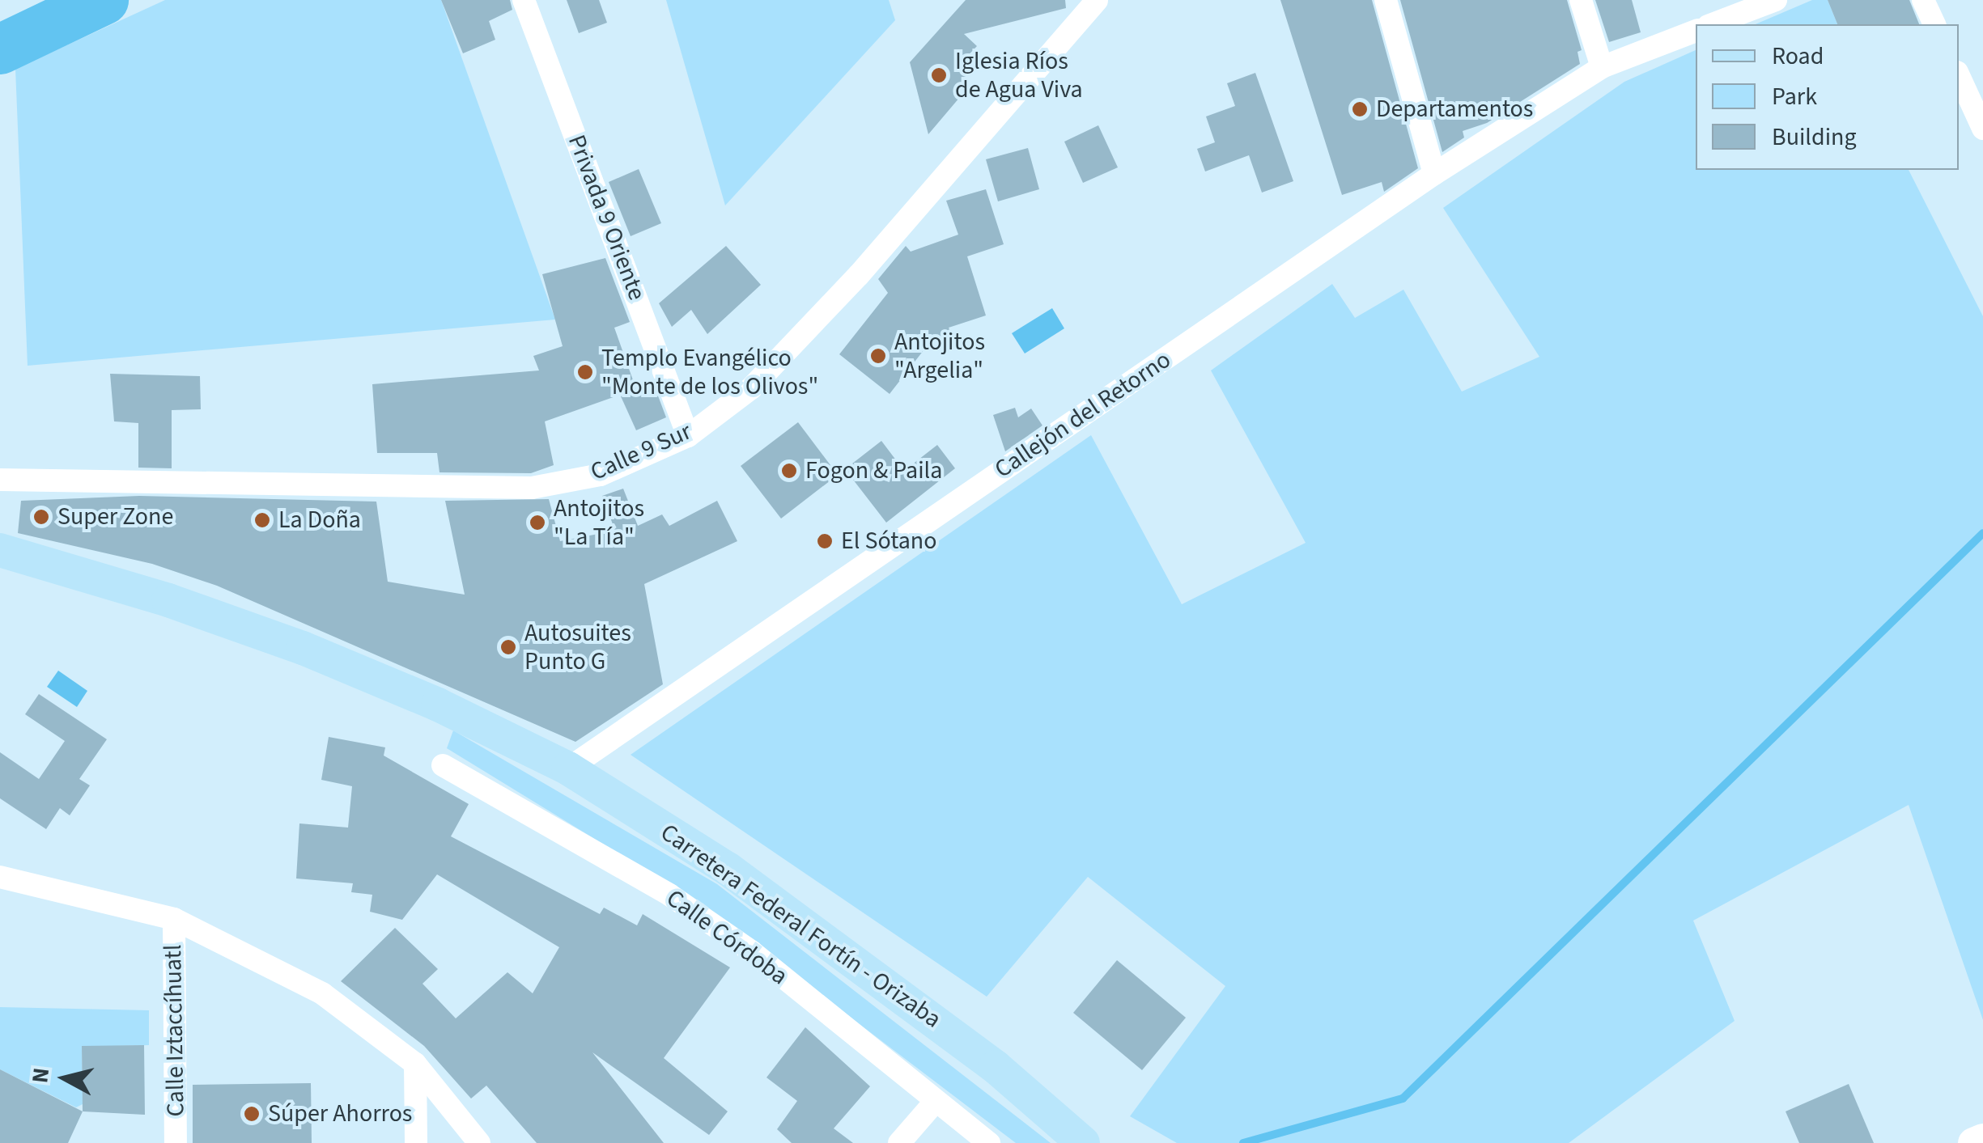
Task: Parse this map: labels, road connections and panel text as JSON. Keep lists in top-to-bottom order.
{
  "streets": {
    "main road": ["Carretera Federal Fortín - Orizaba"],
    "street": [
      "Privada 9 Oriente",
      "Callejón del Retorno",
      "Calle 9 Sur",
      "Calle Córdoba",
      "Calle Iztaccíhuatl"
    ]
  },
  "crossings": [
    ["Privada 9 Oriente", "Calle 9 Sur"],
    ["Callejón del Retorno", "Carretera Federal Fortín - Orizaba"]
  ],
  "places": [
    "Iglesia Ríos de Agua Viva",
    "Departamentos",
    "Antojitos \"Argelia\"",
    "Templo Evangélico \"Monte de los Olivos\"",
    "Fogon & Paila",
    "Super Zone",
    "La Doña",
    "Antojitos \"La Tía\"",
    "El Sótano",
    "Autosuites Punto G",
    "Súper Ahorros"
  ],
  "legend": ["Road", "Park", "Building"],
  "north": "left"
}
